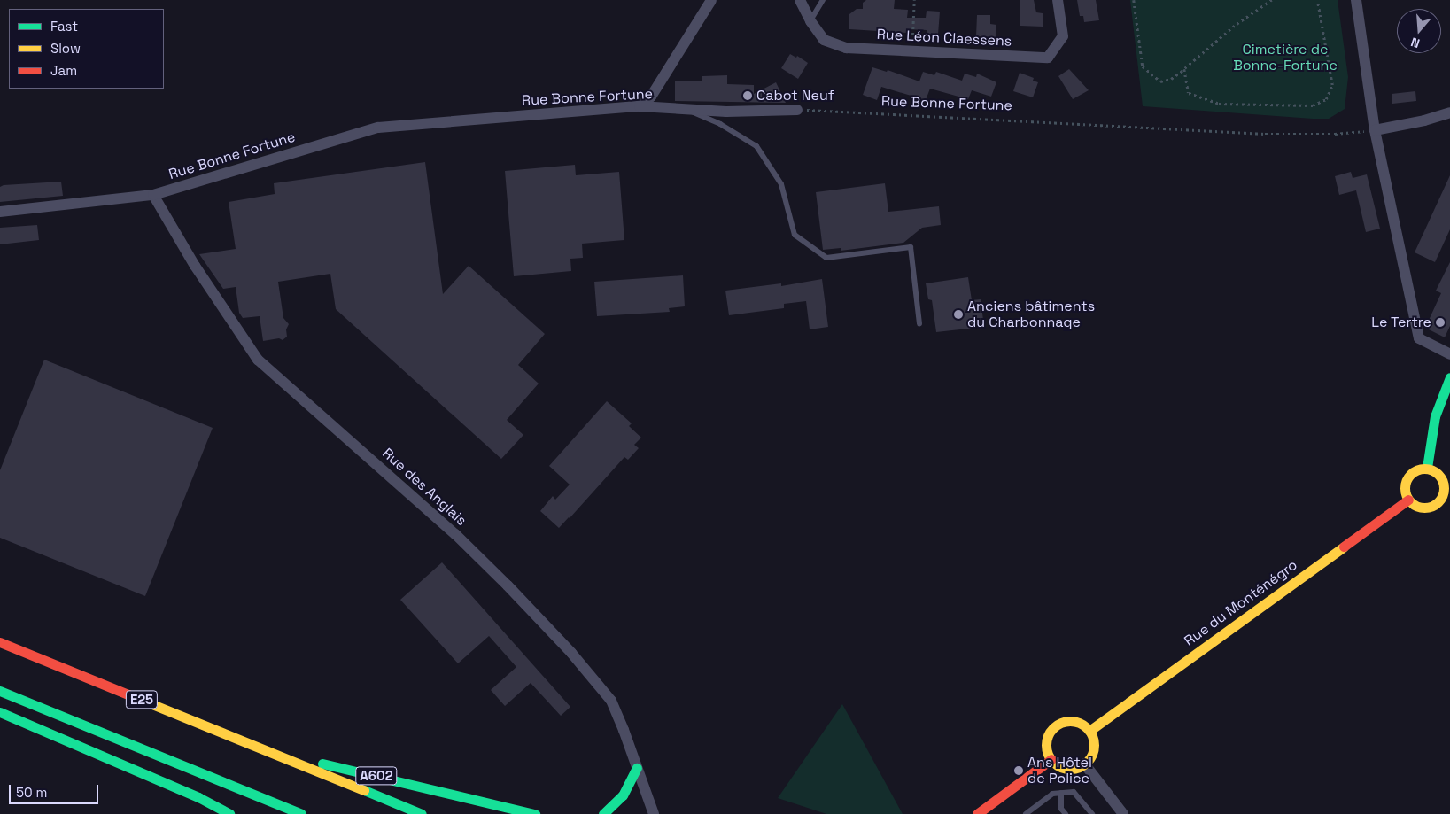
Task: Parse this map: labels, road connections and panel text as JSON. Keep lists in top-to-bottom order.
{
  "streets": {
    "main road": ["Rue du Monténégro", "E25", "A602"],
    "street": ["Rue Léon Claessens", "Rue Bonne Fortune", "Rue des Anglais"]
  },
  "crossings": [
    ["Rue Bonne Fortune", "Rue des Anglais"],
    ["E25", "A602"]
  ],
  "parks": ["Cimetière de Bonne-Fortune"],
  "places": [
    "Cabot Neuf",
    "Anciens bâtiments du Charbonnage",
    "Le Tertre",
    "Ans Hôtel de Police"
  ],
  "legend": ["Fast", "Slow", "Jam"],
  "scale_bar": "50 m",
  "north": "bottom"
}
